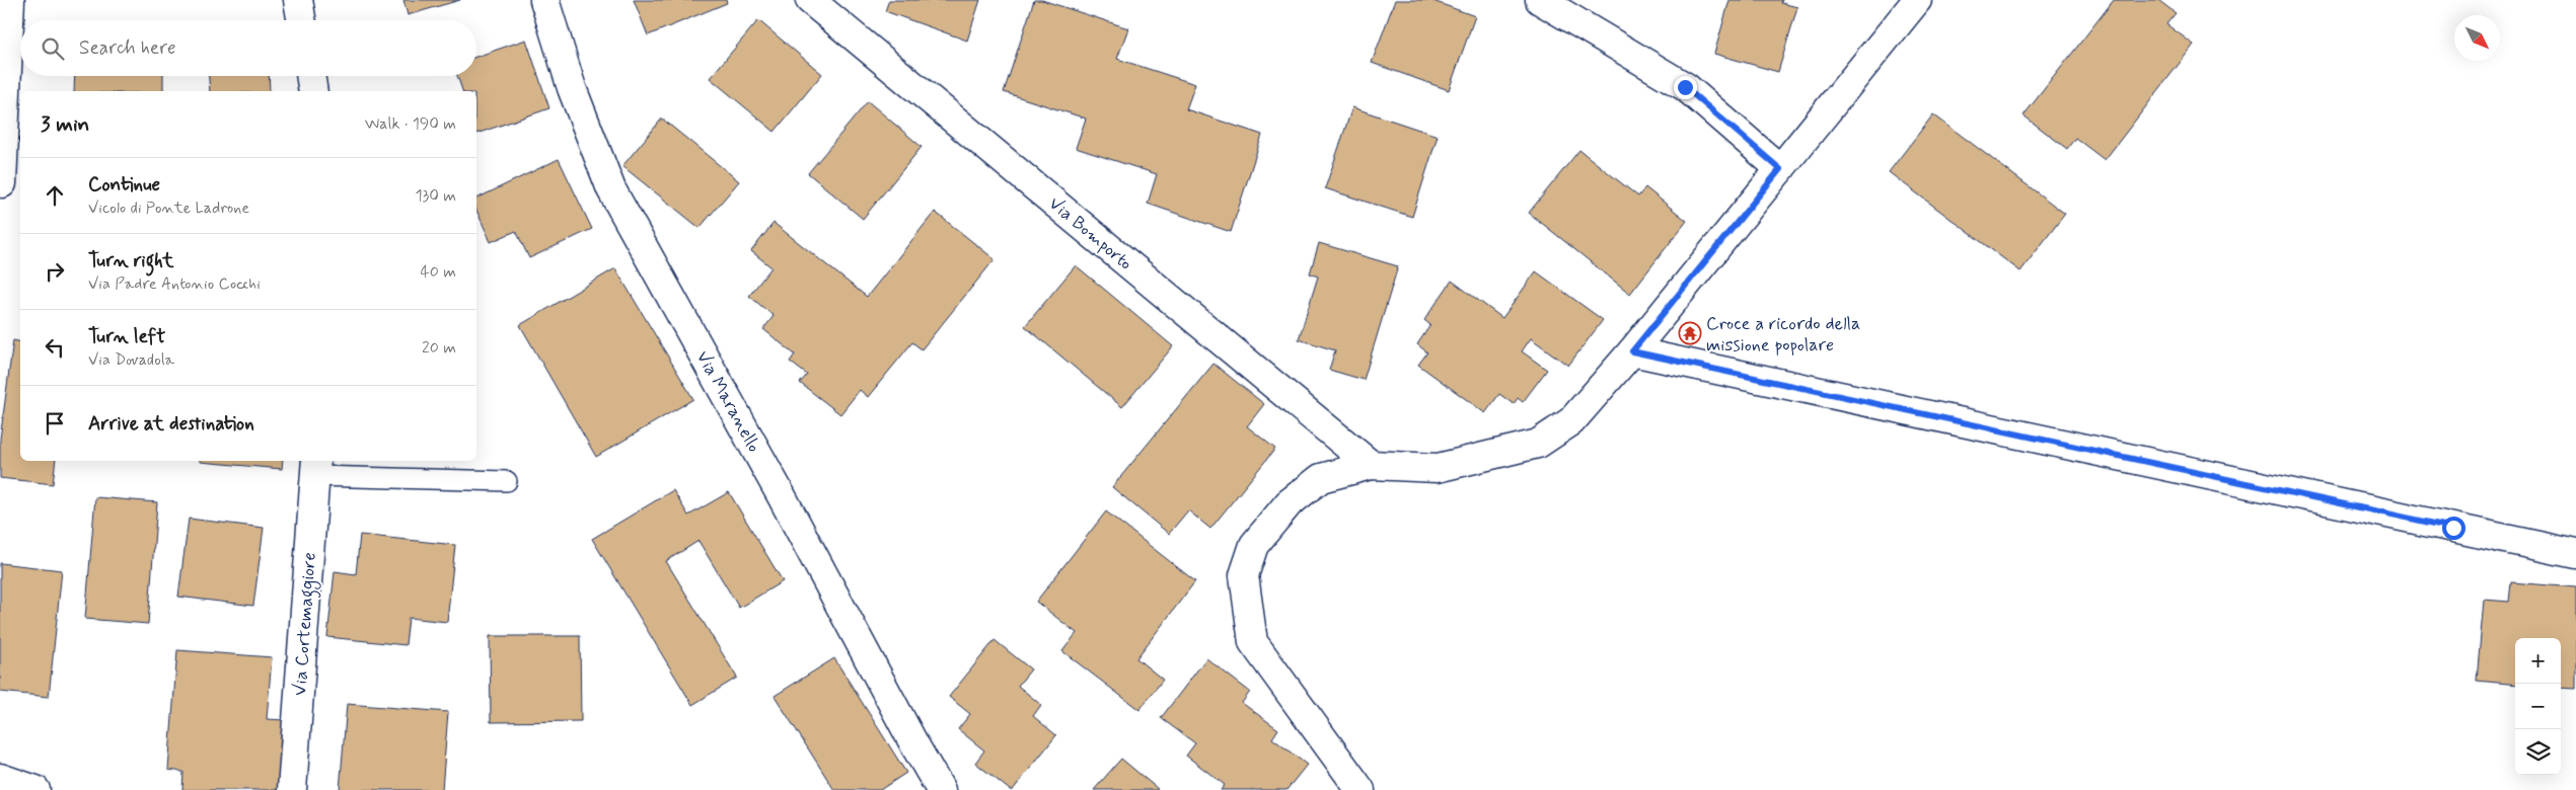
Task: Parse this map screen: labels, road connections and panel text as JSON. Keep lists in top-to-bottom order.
{
  "streets": {
    "street": ["Via Bomporto", "Via Maranello", "Via Cortemaggiore"]
  },
  "places": {
    "temple": ["Croce a ricordo della missione popolare"]
  },
  "north": "bottom right",
  "page": {
    "search": "Search here",
    "heading": ["3 min", "Walk · 190 m"],
    "list": [
      ["Continue", "Vicolo di Ponte Ladrone", "130 m"],
      ["Turn right", "Via Padre Antonio Cocchi", "40 m"],
      ["Turn left", "Via Dovadola", "20 m"],
      "Arrive at destination"
    ],
    "map_buttons": ["+", "−"]
  }
}
